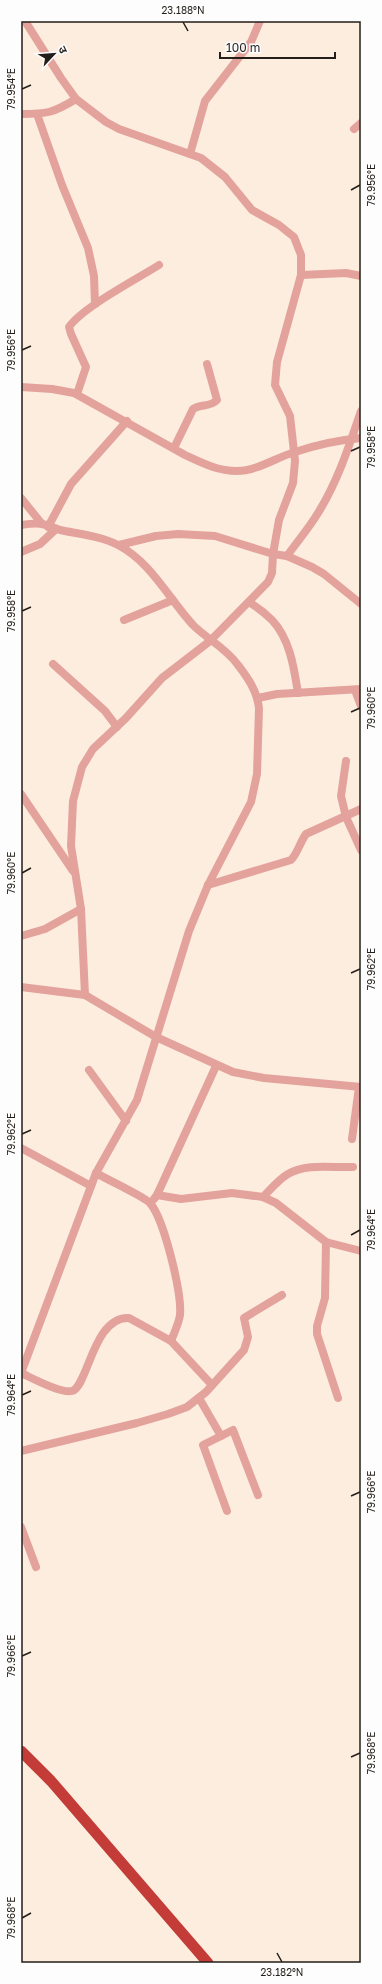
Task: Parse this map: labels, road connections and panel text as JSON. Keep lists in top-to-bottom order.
{
  "scale_bar": "100 m",
  "north": "top right",
  "coordinates": [
    "23.188°N",
    "79.954°E",
    "79.956°E",
    "79.958°E",
    "79.960°E",
    "79.962°E",
    "79.964°E",
    "79.966°E",
    "79.968°E",
    "23.182°N"
  ]
}
